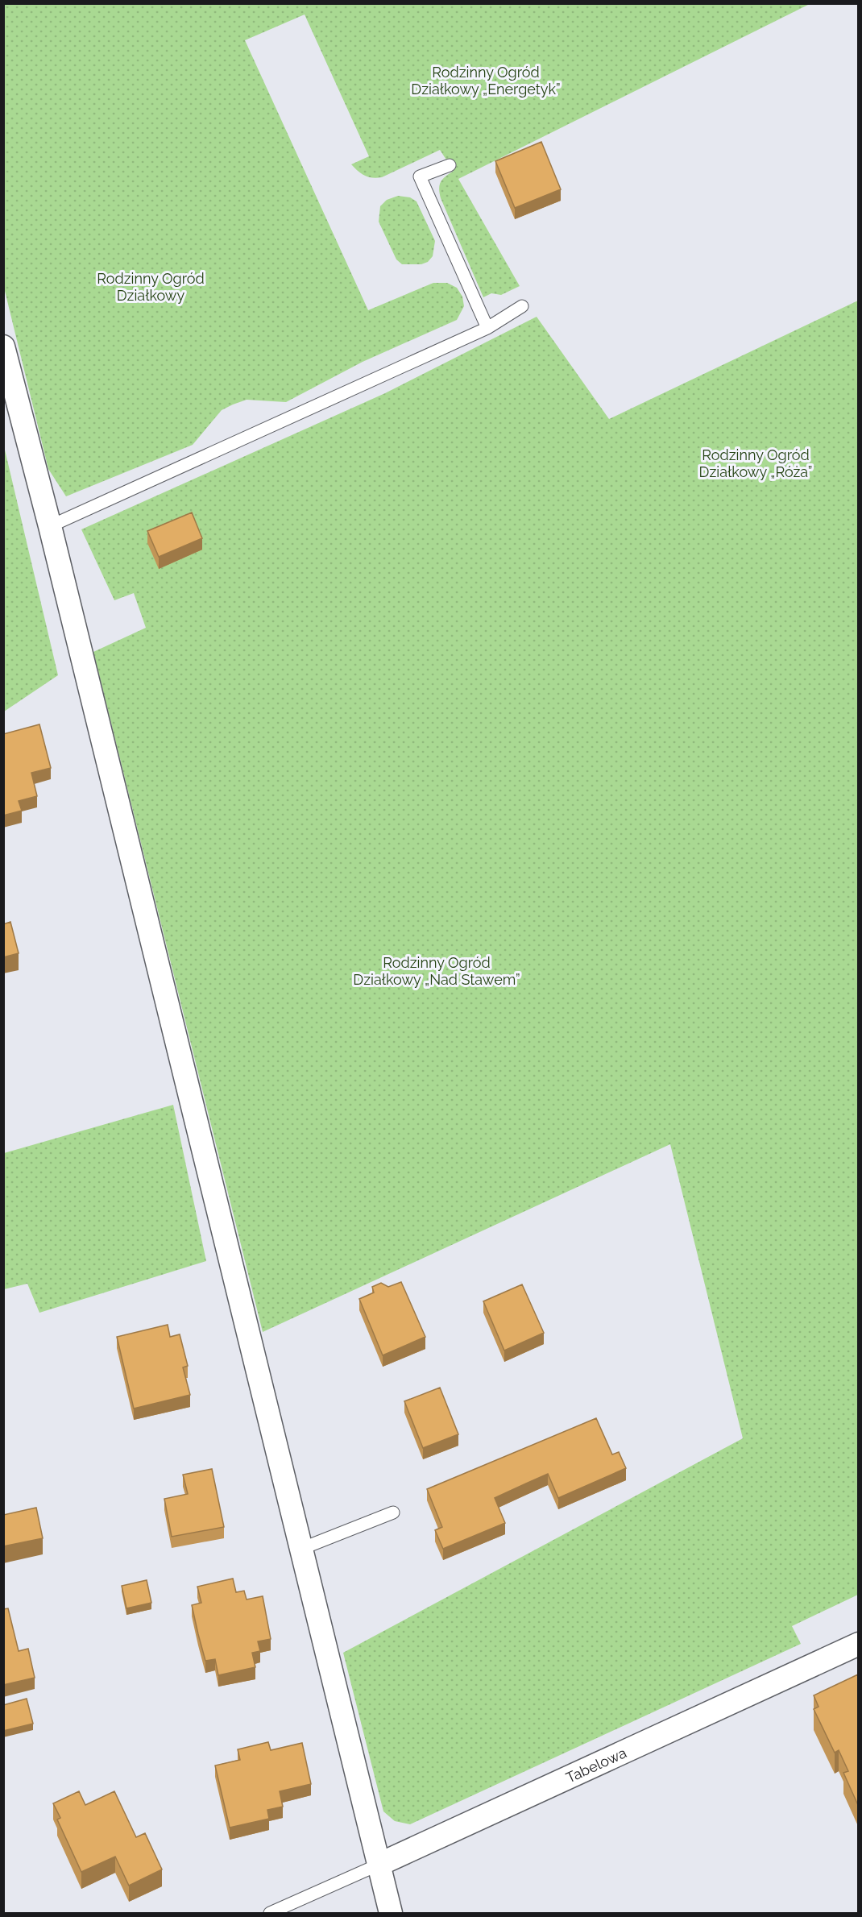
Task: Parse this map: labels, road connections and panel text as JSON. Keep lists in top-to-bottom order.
{
  "streets": {
    "street": ["Tabelowa"]
  },
  "parks": [
    "Rodzinny Ogród Działkowy „Energetyk”",
    "Rodzinny Ogród Działkowy",
    "Rodzinny Ogród Działkowy „Róża”",
    "Rodzinny Ogród Działkowy „Nad Stawem”"
  ]
}
